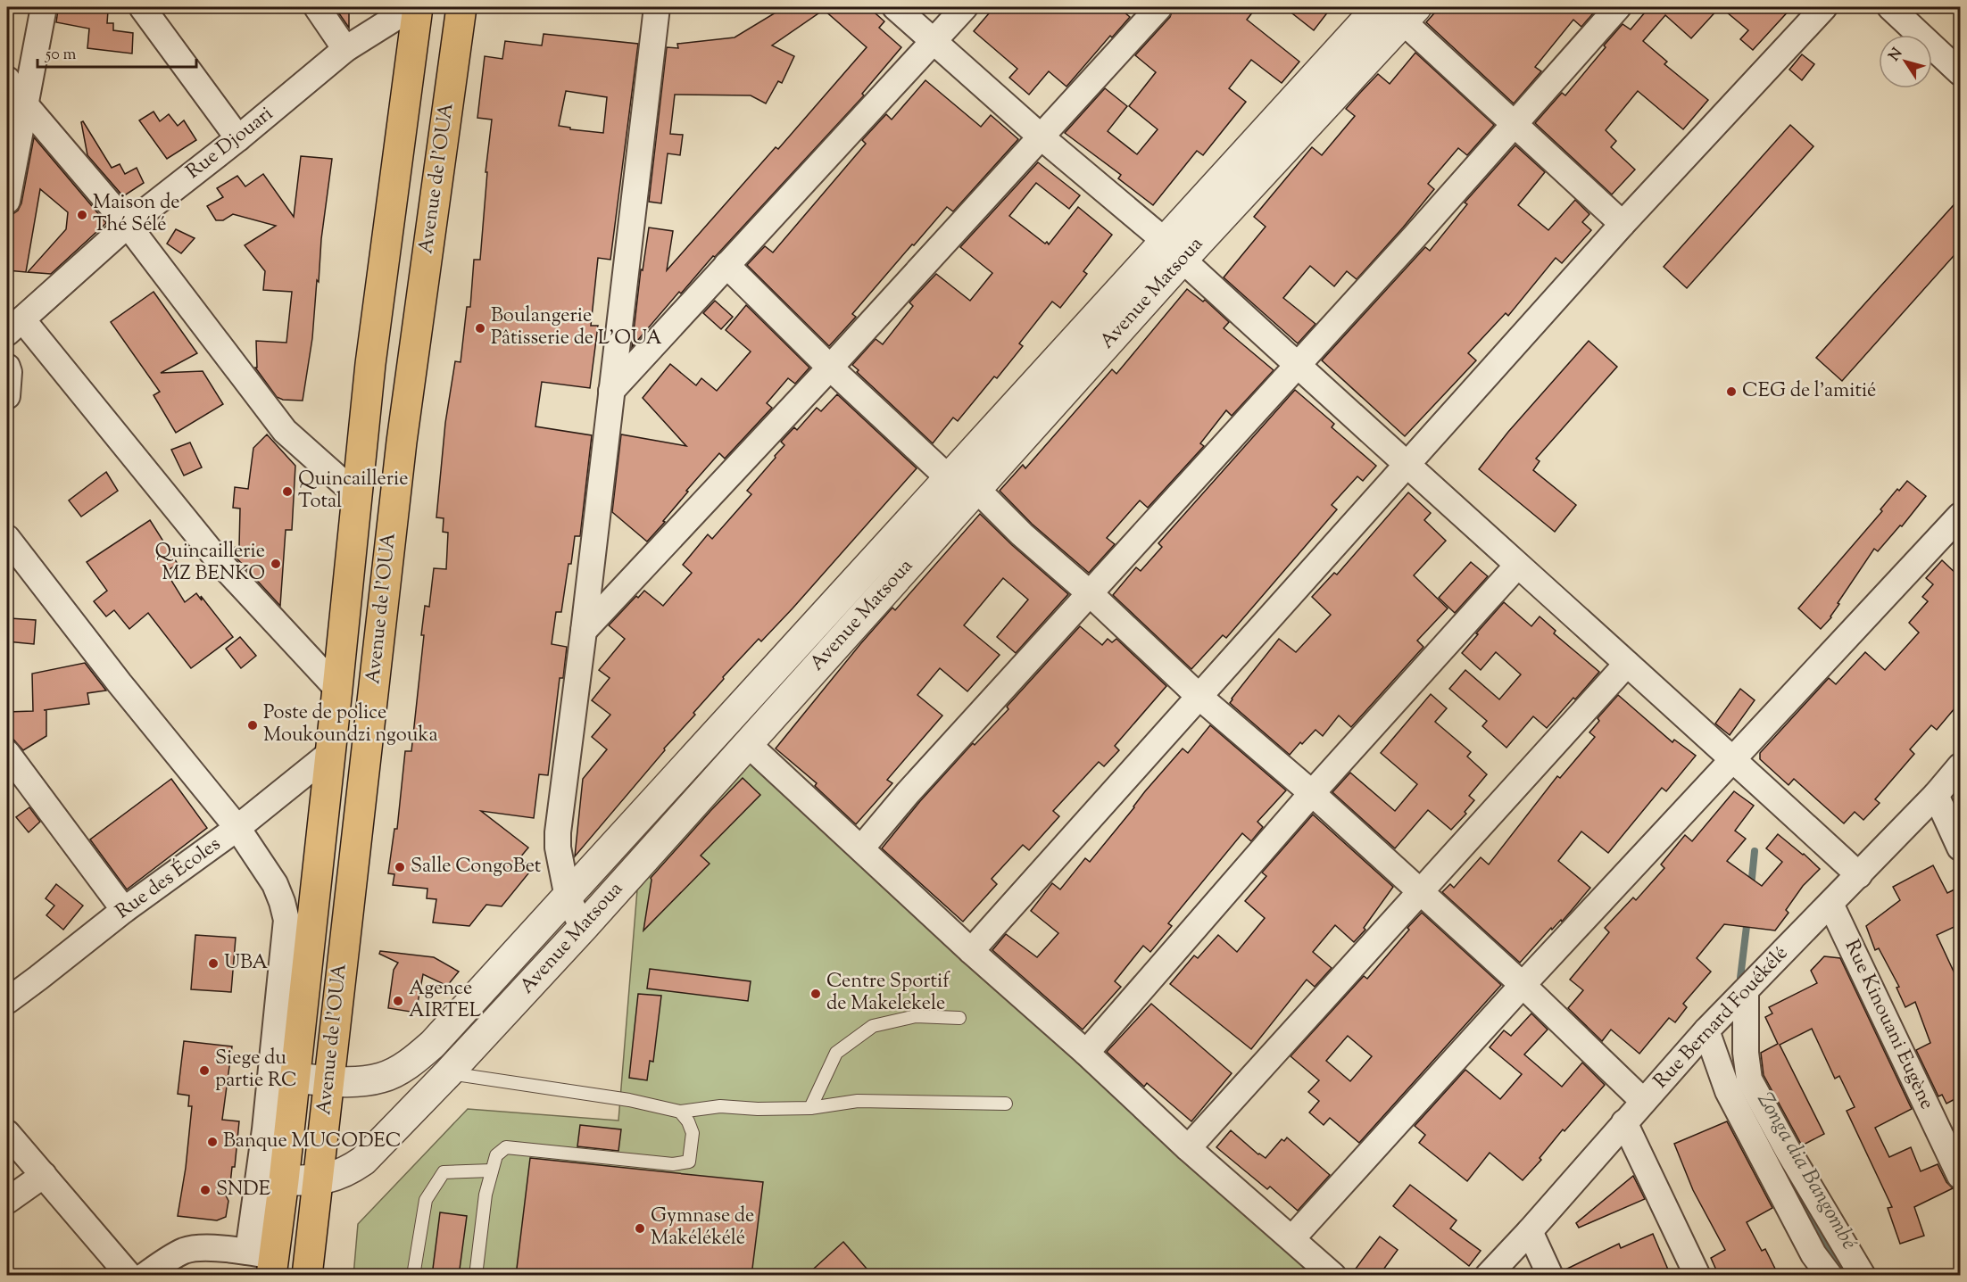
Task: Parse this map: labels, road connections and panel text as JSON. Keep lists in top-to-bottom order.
{
  "streets": {
    "main road": ["Avenue de l'OUA"],
    "street": [
      "Rue Djouari",
      "Avenue Matsoua",
      "Rue des Écoles",
      "Rue Bernard Fouékélé",
      "Rue Kinouani Eugène"
    ]
  },
  "crossings": [
    ["Avenue de l'OUA", "Avenue Matsoua"],
    ["Avenue de l'OUA", "Rue des Écoles"],
    ["Rue Bernard Fouékélé", "Rue Kinouani Eugène"]
  ],
  "water": ["Zonga dia Bangombé"],
  "places": [
    "Maison de Thé Sélé",
    "Boulangerie Pâtisserie de L'OUA",
    "CEG de l'amitié",
    "Quincaillerie Total",
    "Quincaillerie MZ BENKO",
    "Poste de police Moukoundzi ngouka",
    "Salle CongoBet",
    "UBA",
    "Centre Sportif de Makelekele",
    "Agence AIRTEL",
    "Siege du partie RC",
    "Banque MUCODEC",
    "SNDE",
    "Gymnase de Makélékélé"
  ],
  "scale_bar": "50 m",
  "north": "top left"
}
